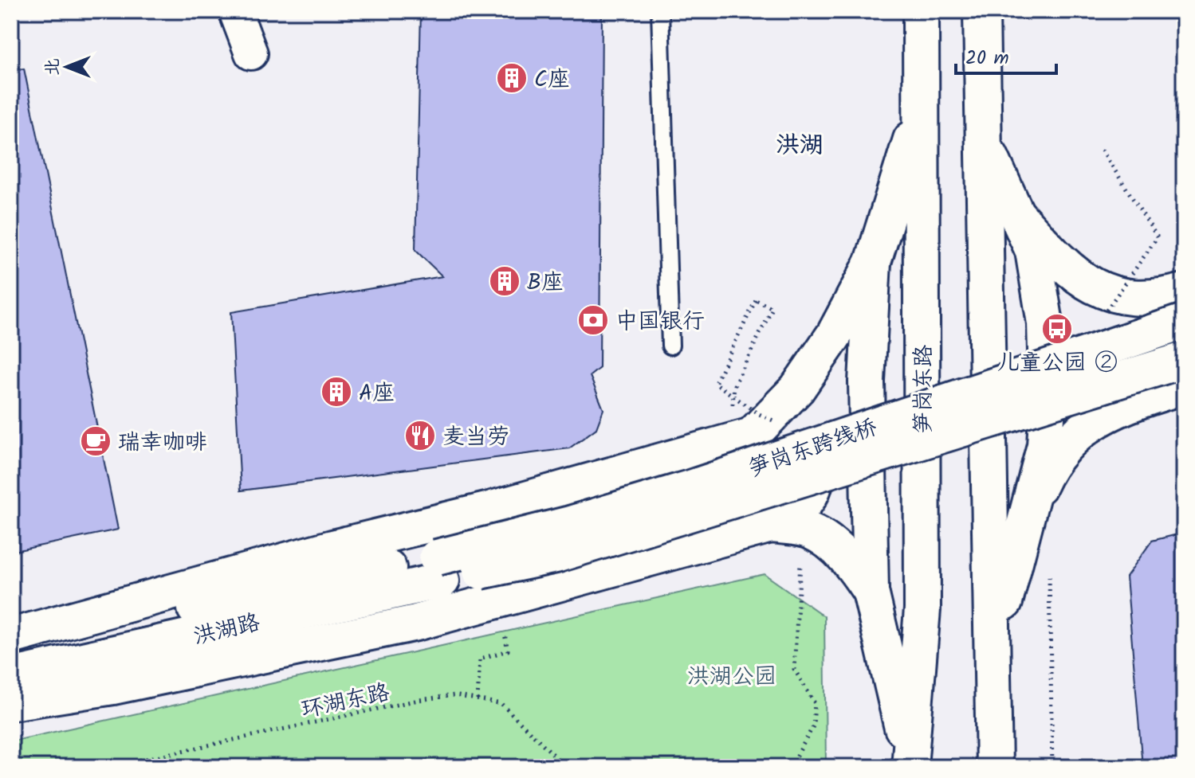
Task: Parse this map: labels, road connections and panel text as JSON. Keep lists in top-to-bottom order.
{
  "streets": {
    "street": ["笋岗东路", "笋岗东跨线桥", "洪湖路"],
    "path": ["环湖东路"]
  },
  "crossings": [
    ["笋岗东跨线桥", "洪湖路"]
  ],
  "districts": ["洪湖"],
  "parks": ["洪湖公园"],
  "places": {
    "building": ["C座", "B座", "A座"],
    "bank": ["中国银行"],
    "bus stop": ["儿童公园 ②"],
    "restaurant": ["麦当劳"],
    "cafe": ["瑞幸咖啡"]
  },
  "scale_bar": "20 m",
  "north": "left"
}
